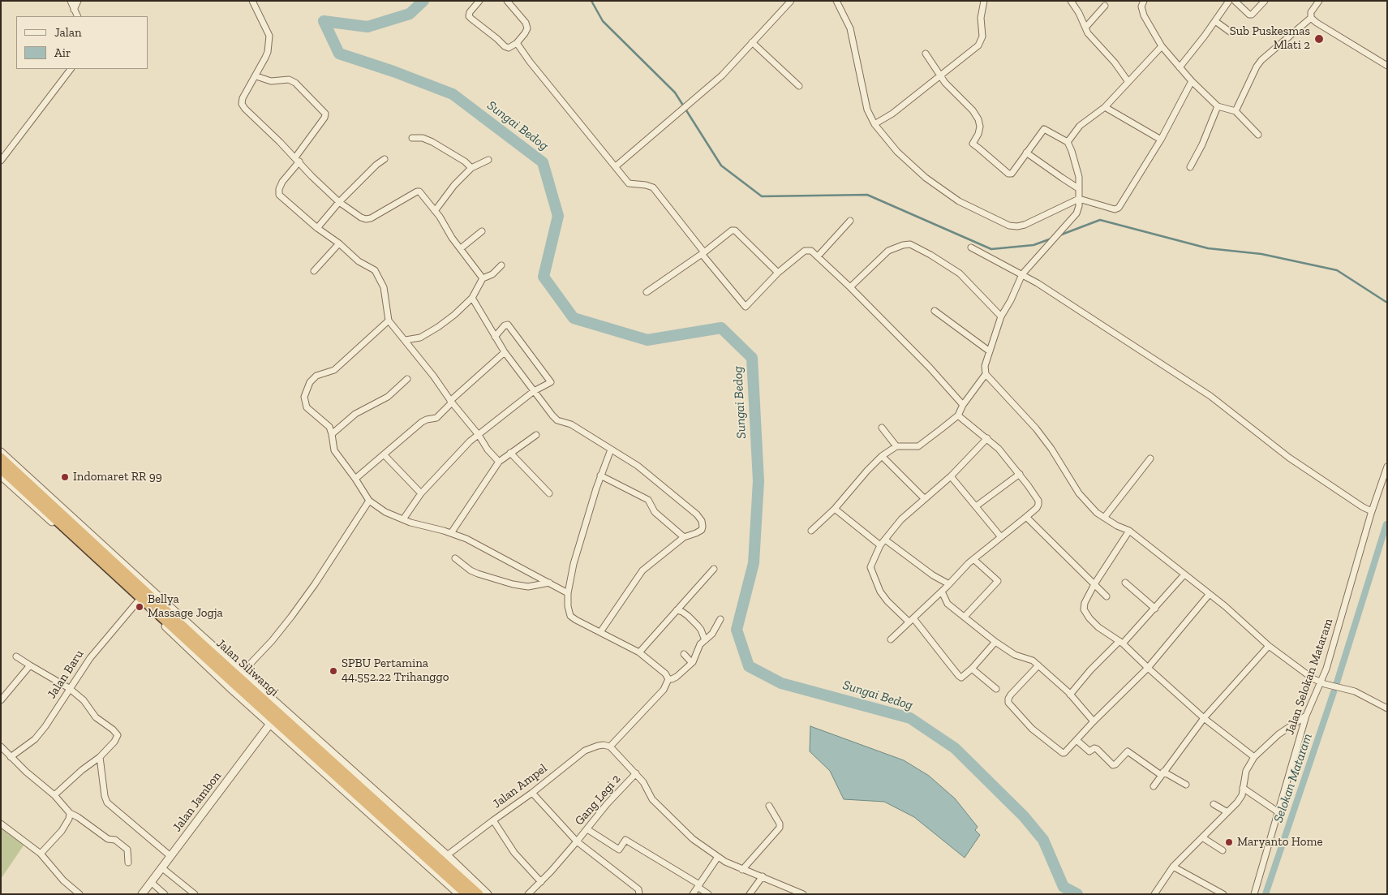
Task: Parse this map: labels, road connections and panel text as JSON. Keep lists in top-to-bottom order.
{
  "streets": {
    "highway": ["Jalan Siliwangi"],
    "street": [
      "Jalan Baru",
      "Jalan Selokan Mataram",
      "Jalan Ampel",
      "Gang Legi 2",
      "Jalan Jambon"
    ]
  },
  "water": ["Sungai Bedog", "Selokan Mataram"],
  "places": [
    "Sub Puskesmas Mlati 2",
    "Indomaret RR 99",
    "Bellya Massage Jogja",
    "SPBU Pertamina 44.552.22 Trihanggo",
    "Maryanto Home"
  ],
  "legend": ["Jalan", "Air"]
}
